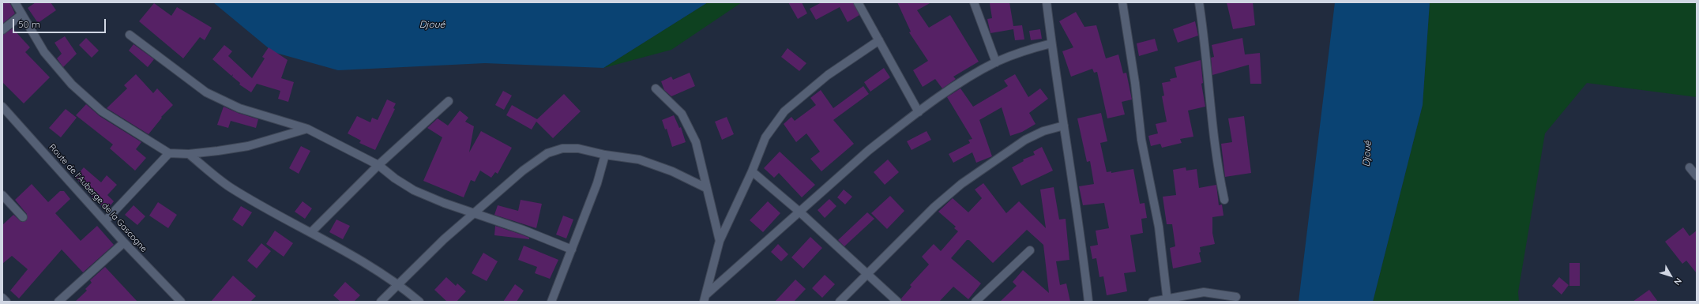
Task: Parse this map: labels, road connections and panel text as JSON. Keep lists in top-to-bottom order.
{
  "streets": {
    "street": ["Route de l'Auberge de la Gascogne"]
  },
  "water": ["Djoué"],
  "scale_bar": "50 m",
  "north": "bottom right"
}
